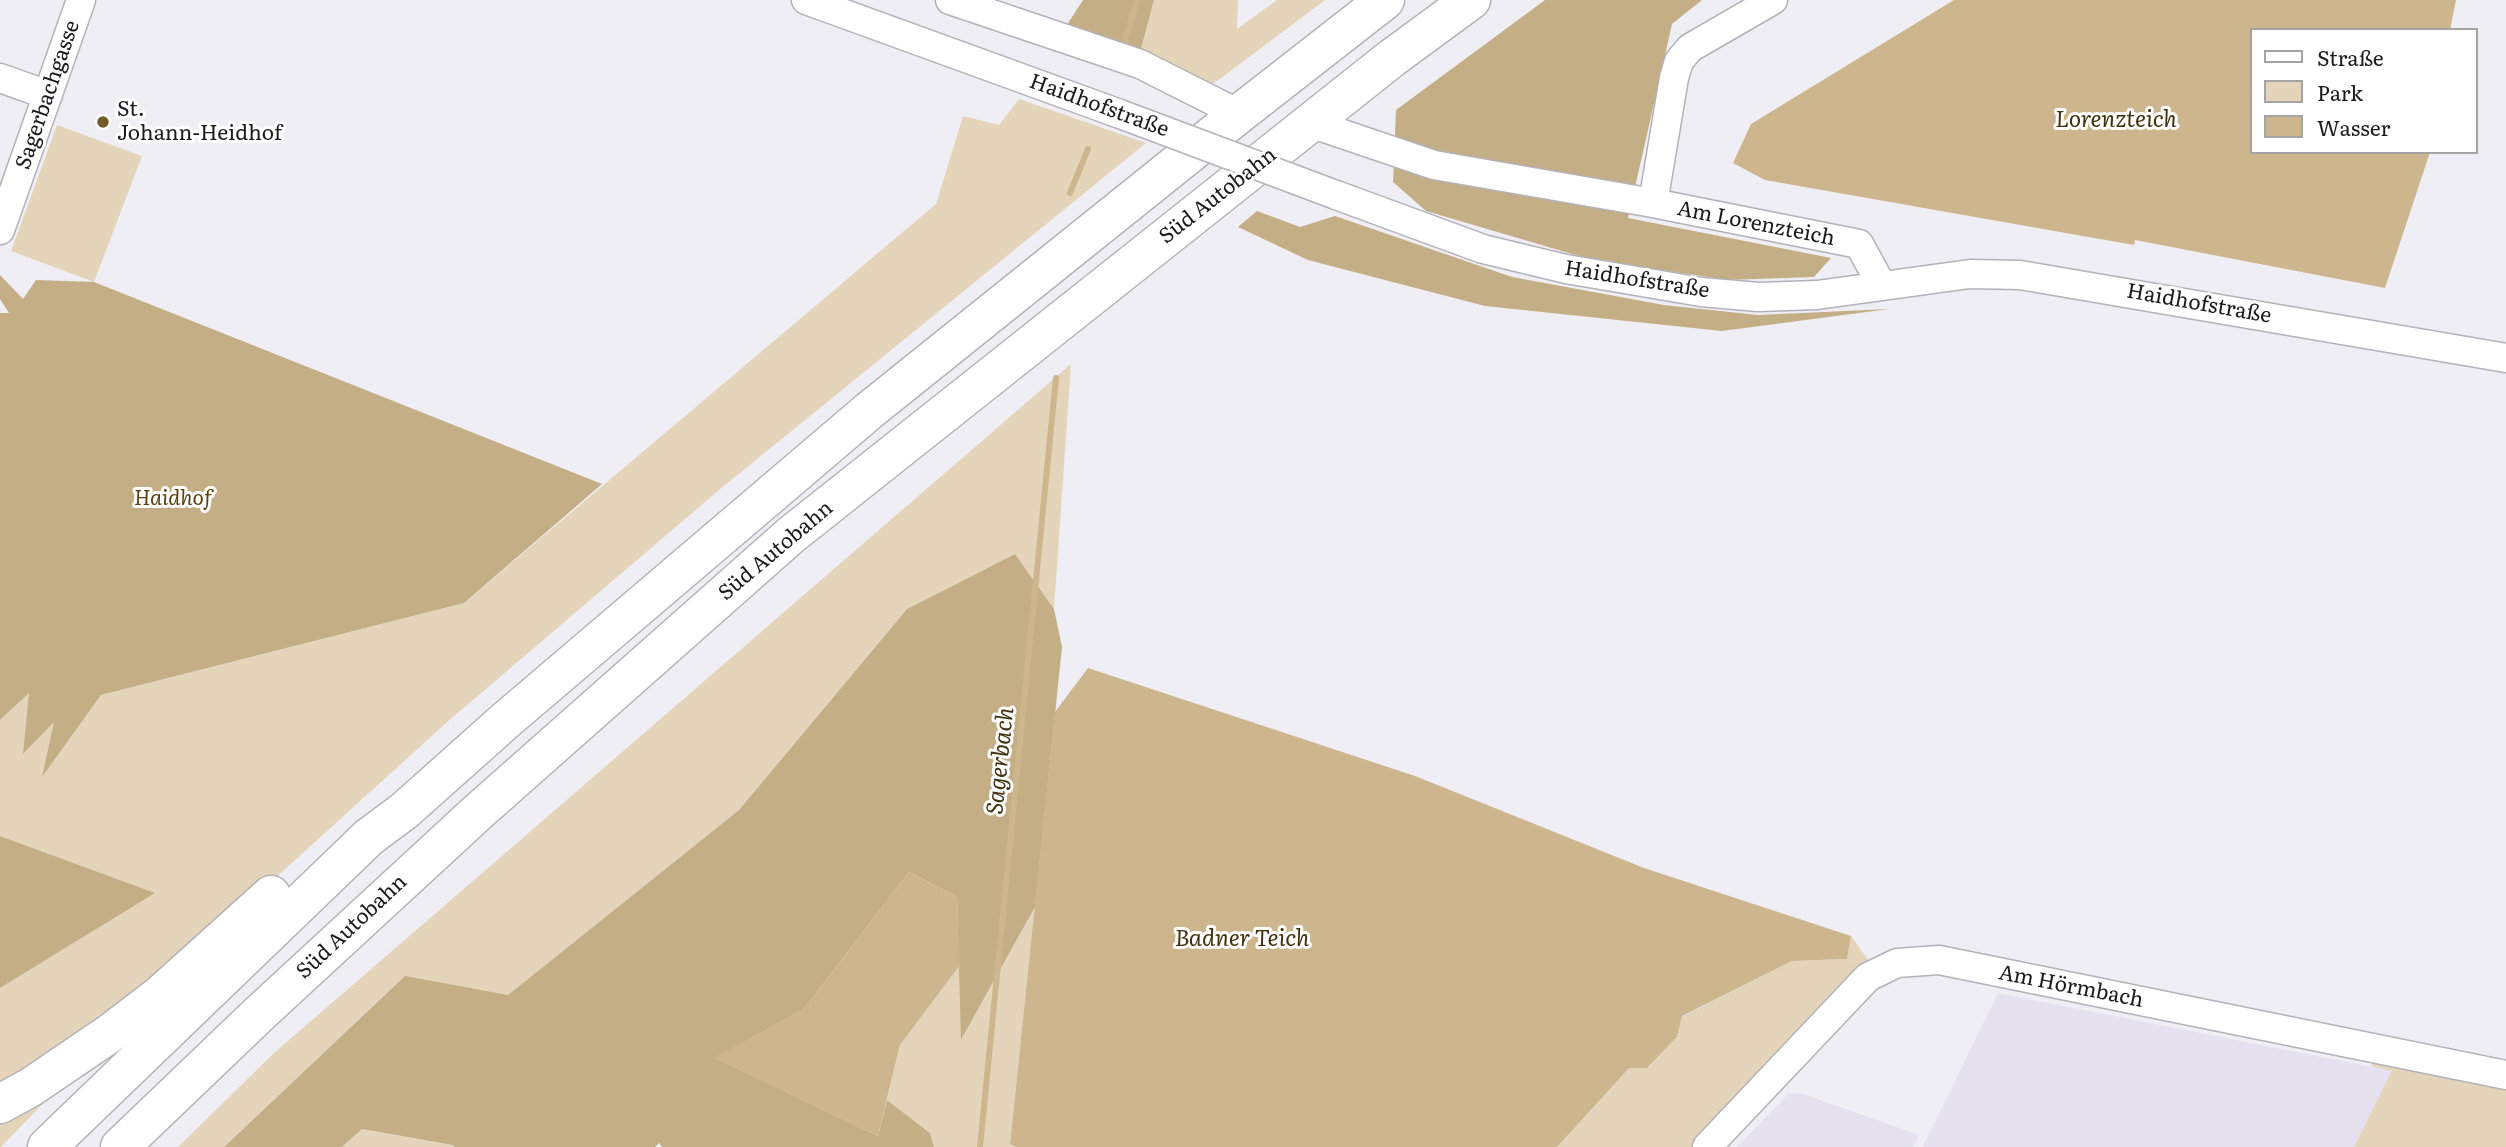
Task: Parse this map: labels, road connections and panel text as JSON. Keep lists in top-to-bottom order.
{
  "streets": {
    "highway": ["Süd Autobahn"],
    "street": [
      "Sagerbachgasse",
      "Haidhofstraße",
      "Am Lorenzteich",
      "Am Hörmbach"
    ]
  },
  "crossings": [
    ["Haidhofstraße", "Am Lorenzteich"]
  ],
  "water": ["Lorenzteich", "Sagerbach", "Badner Teich"],
  "parks": ["Haidhof"],
  "places": ["St. Johann-Heidhof"],
  "legend": ["Straße", "Park", "Wasser"]
}
